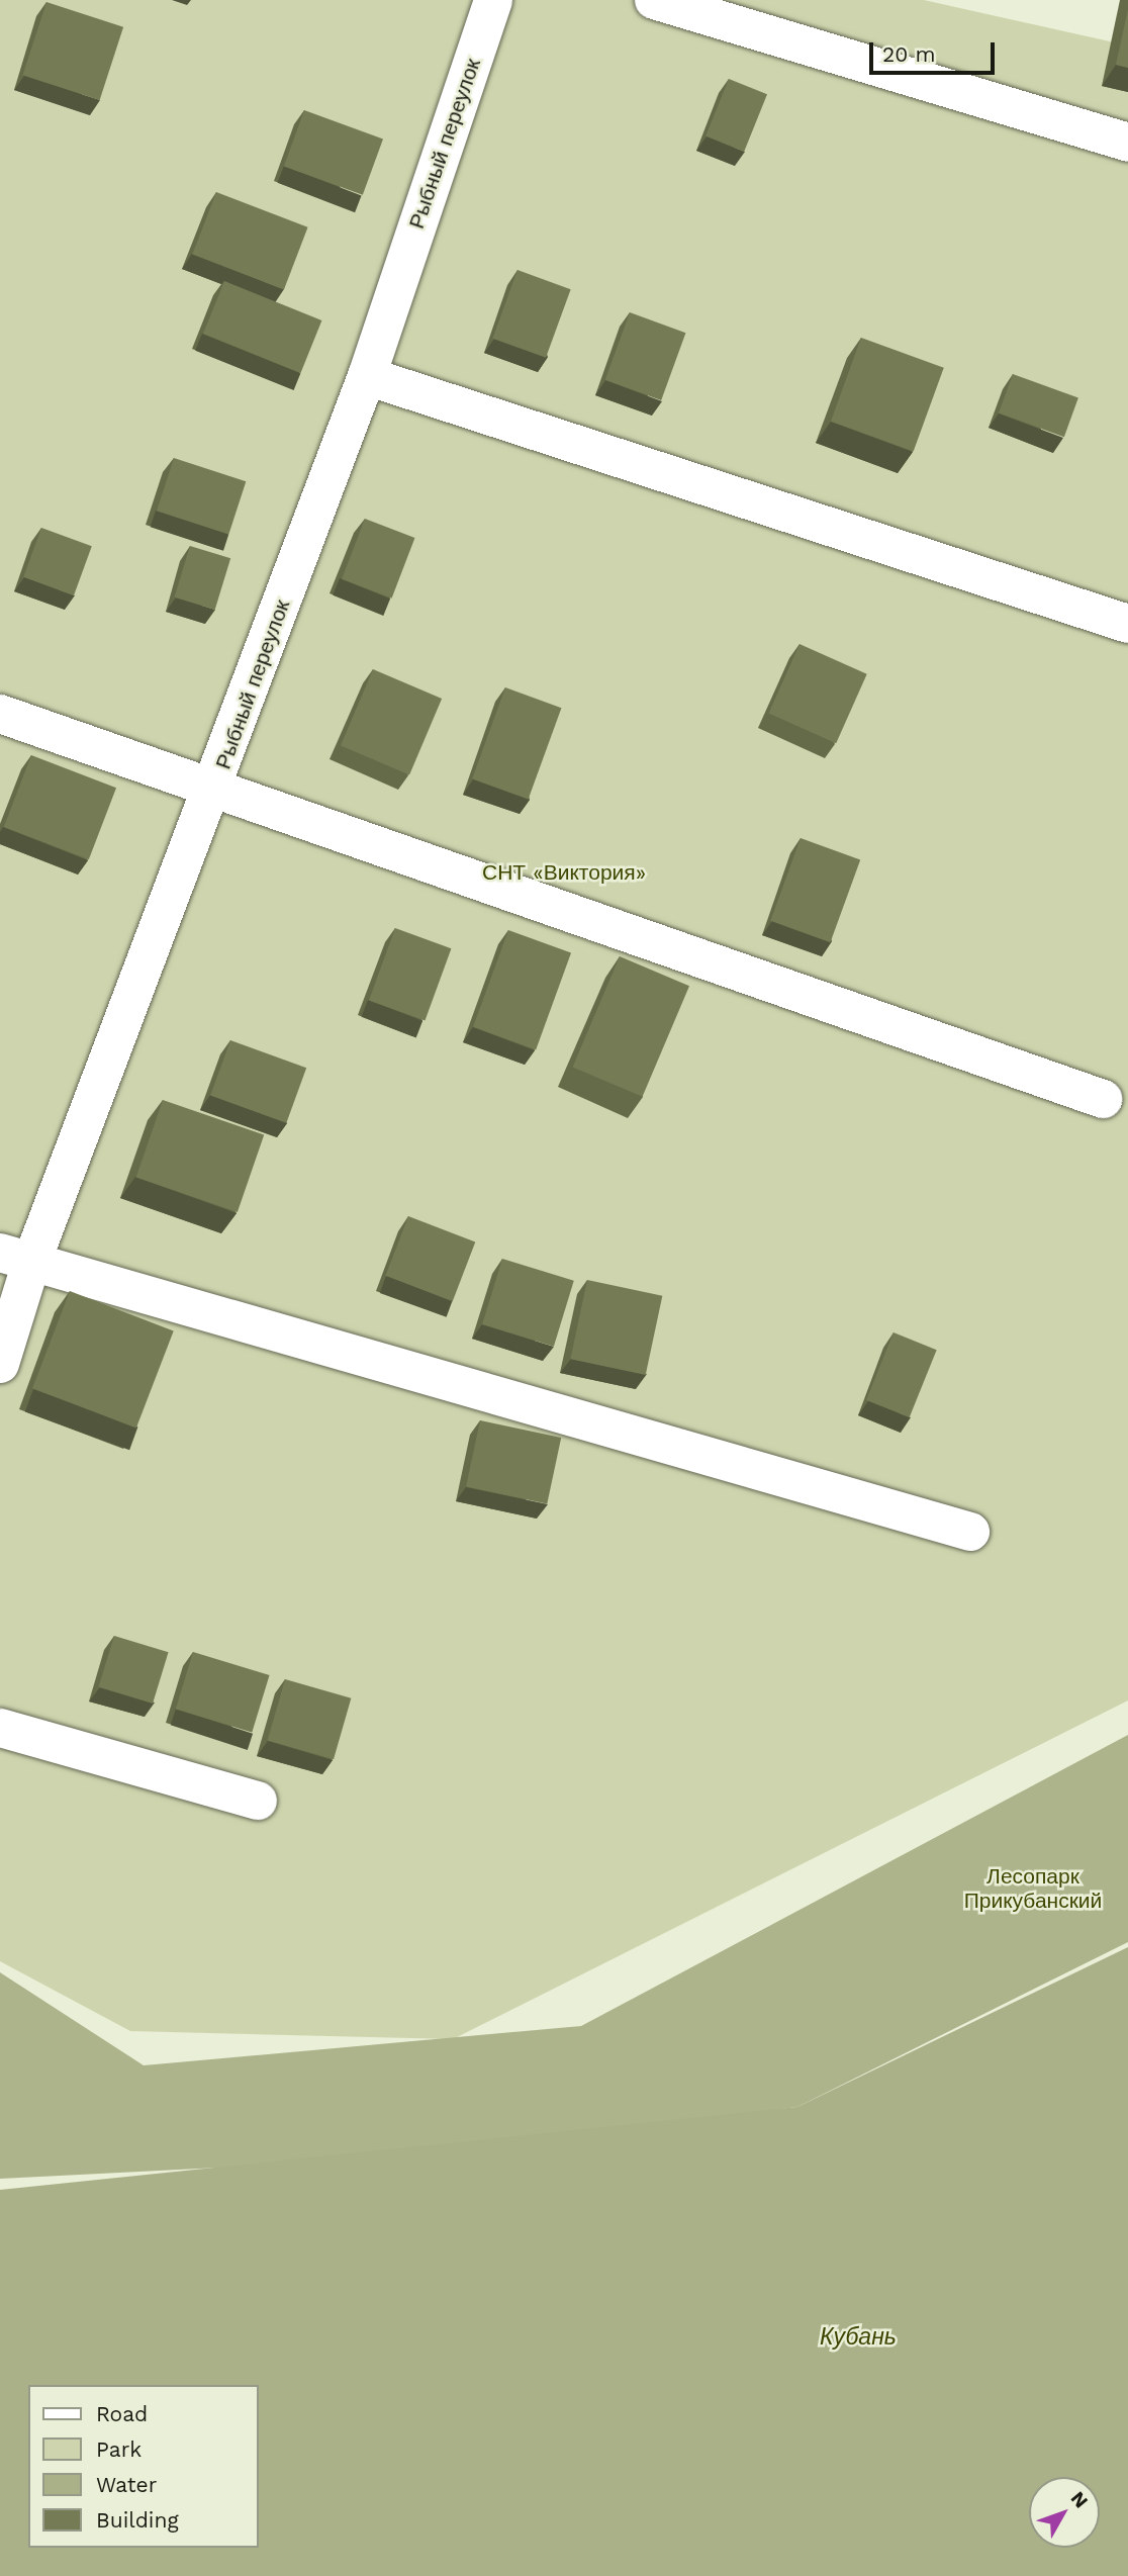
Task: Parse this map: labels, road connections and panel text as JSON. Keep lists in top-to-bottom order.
{
  "streets": {
    "lane": ["Рыбный переулок"]
  },
  "water": ["Кубань"],
  "parks": ["СНТ «Виктория»", "Лесопарк Прикубанский"],
  "legend": [
    "Road",
    "Park",
    "Water",
    "Building"
  ],
  "scale_bar": "20 m",
  "north": "top right"
}
